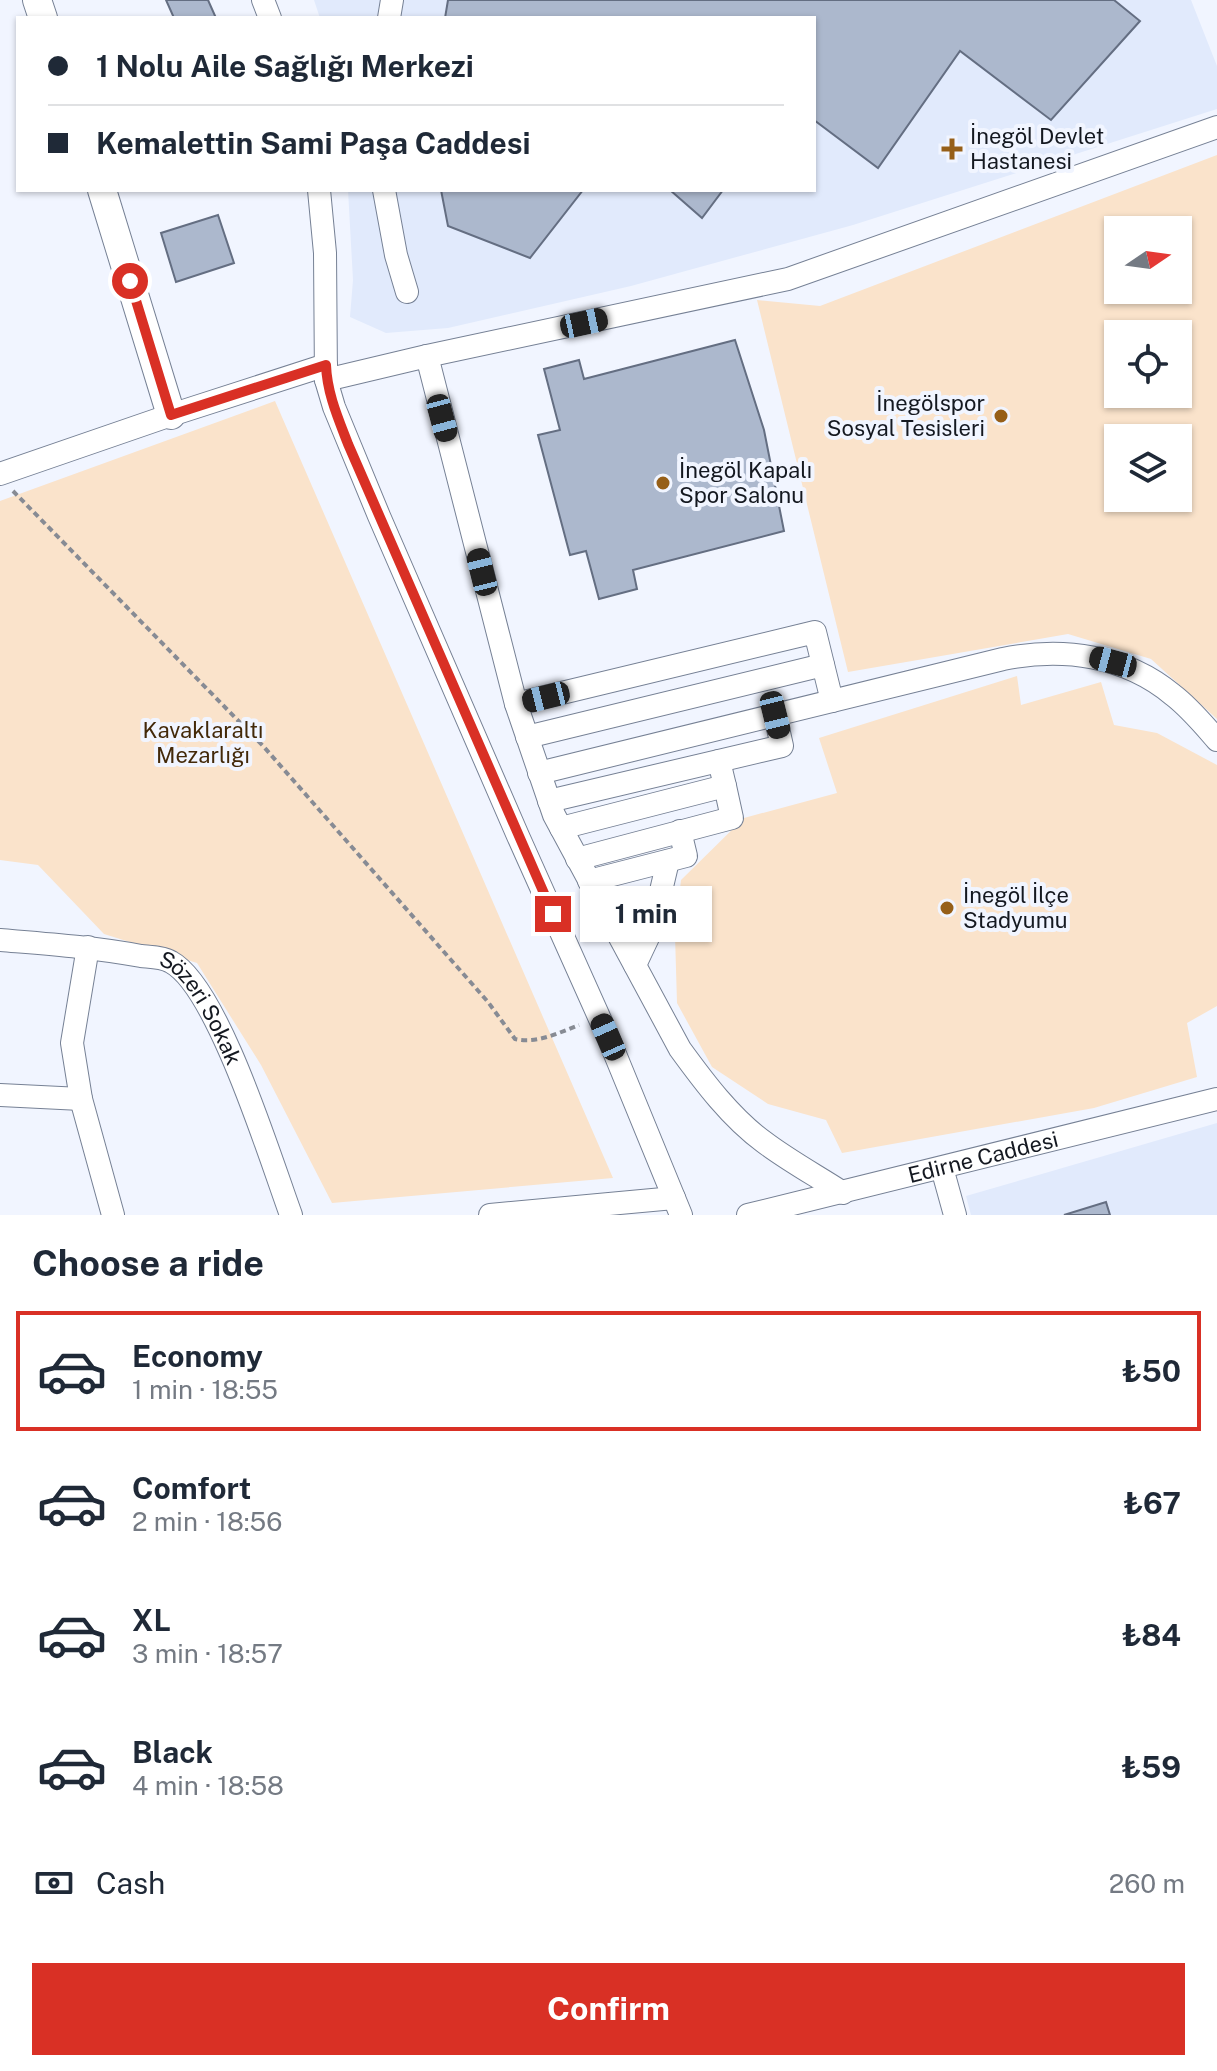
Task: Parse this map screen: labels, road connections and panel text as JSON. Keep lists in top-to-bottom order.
{
  "streets": {
    "street": ["Sözeri Sokak", "Edirne Caddesi"]
  },
  "parks": ["Kavaklaraltı Mezarlığı"],
  "places": {
    "health": ["İnegöl Devlet Hastanesi"],
    "other": ["İnegölspor Sosyal Tesisleri", "İnegöl Kapalı Spor Salonu", "İnegöl İlçe Stadyumu"]
  },
  "north": "right",
  "page": {
    "banner": ["1 Nolu Aile Sağlığı Merkezi", "Kemalettin Sami Paşa Caddesi"],
    "bubble": "1 min",
    "heading": "Choose a ride",
    "list": [
      {
        "name": "Economy",
        "note": "1 min · 18:55",
        "value": "₺50"
      },
      {
        "name": "Comfort",
        "note": "2 min · 18:56",
        "value": "₺67"
      },
      {
        "name": "XL",
        "note": "3 min · 18:57",
        "value": "₺84"
      },
      {
        "name": "Black",
        "note": "4 min · 18:58",
        "value": "₺59"
      }
    ],
    "pay": ["Cash", "260 m"],
    "buttons": "Confirm"
  }
}
